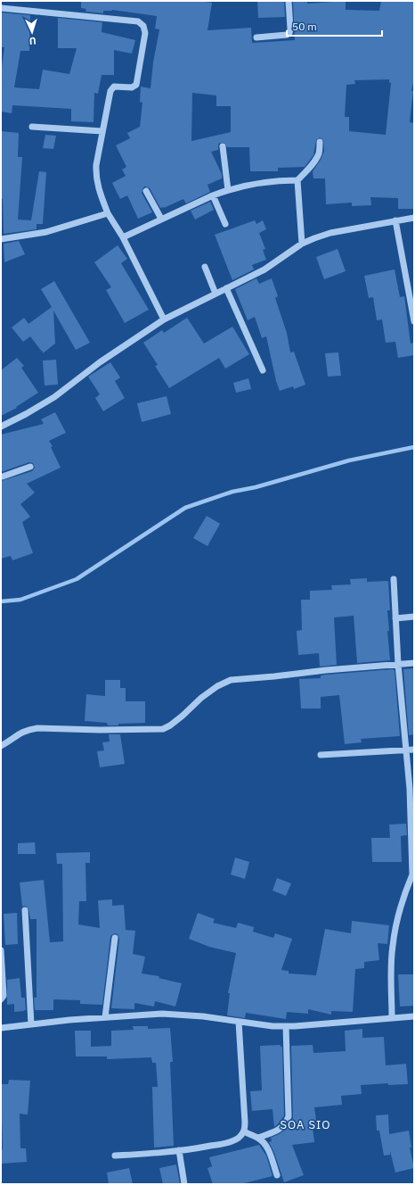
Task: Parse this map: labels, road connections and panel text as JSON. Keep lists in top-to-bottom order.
{
  "districts": ["SOA SIO"],
  "scale_bar": "50 m",
  "north": "bottom"
}
